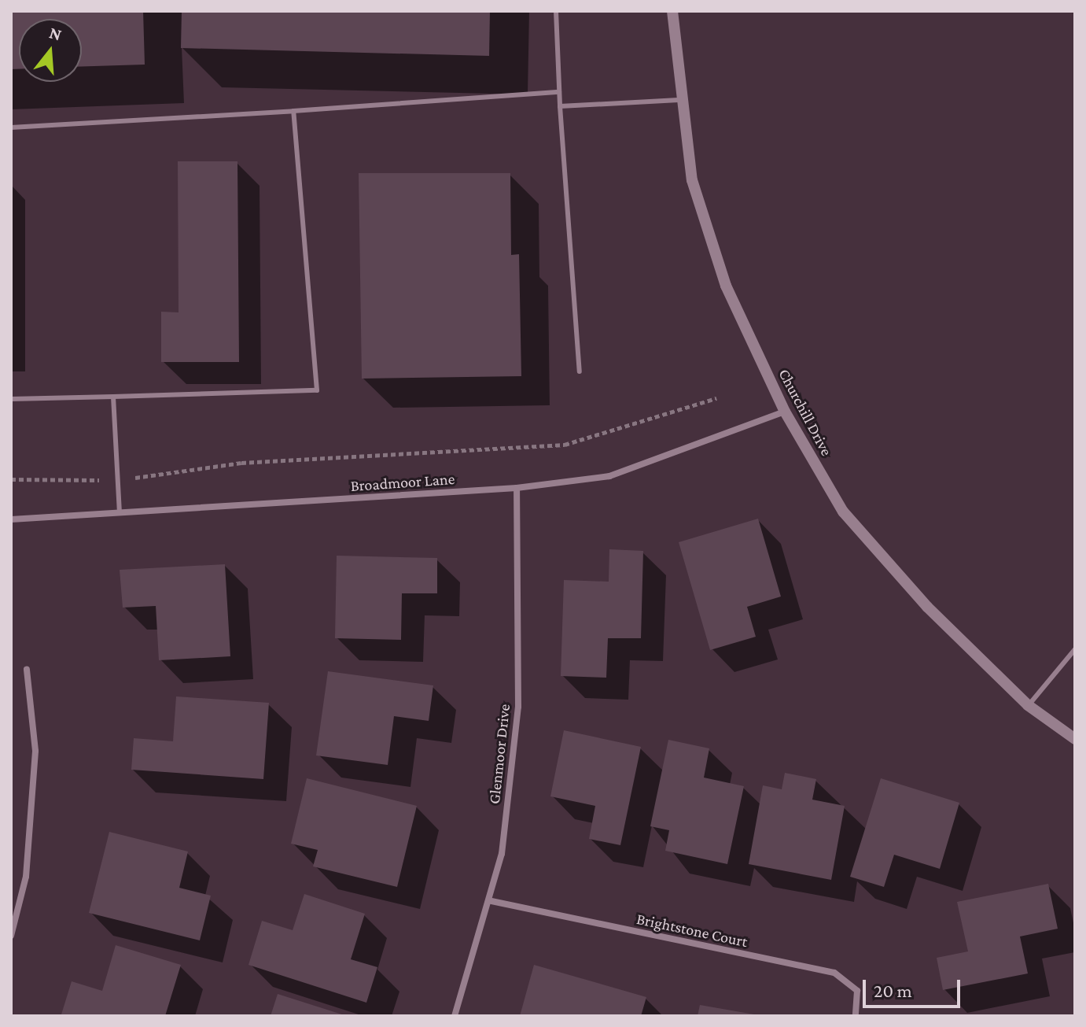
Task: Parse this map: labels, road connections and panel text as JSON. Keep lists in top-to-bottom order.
{
  "streets": {
    "street": [
      "Churchill Drive",
      "Broadmoor Lane",
      "Glenmoor Drive",
      "Brightstone Court"
    ]
  },
  "crossings": [
    ["Churchill Drive", "Broadmoor Lane"],
    ["Broadmoor Lane", "Glenmoor Drive"],
    ["Glenmoor Drive", "Brightstone Court"]
  ],
  "scale_bar": "20 m",
  "north": "top"
}
